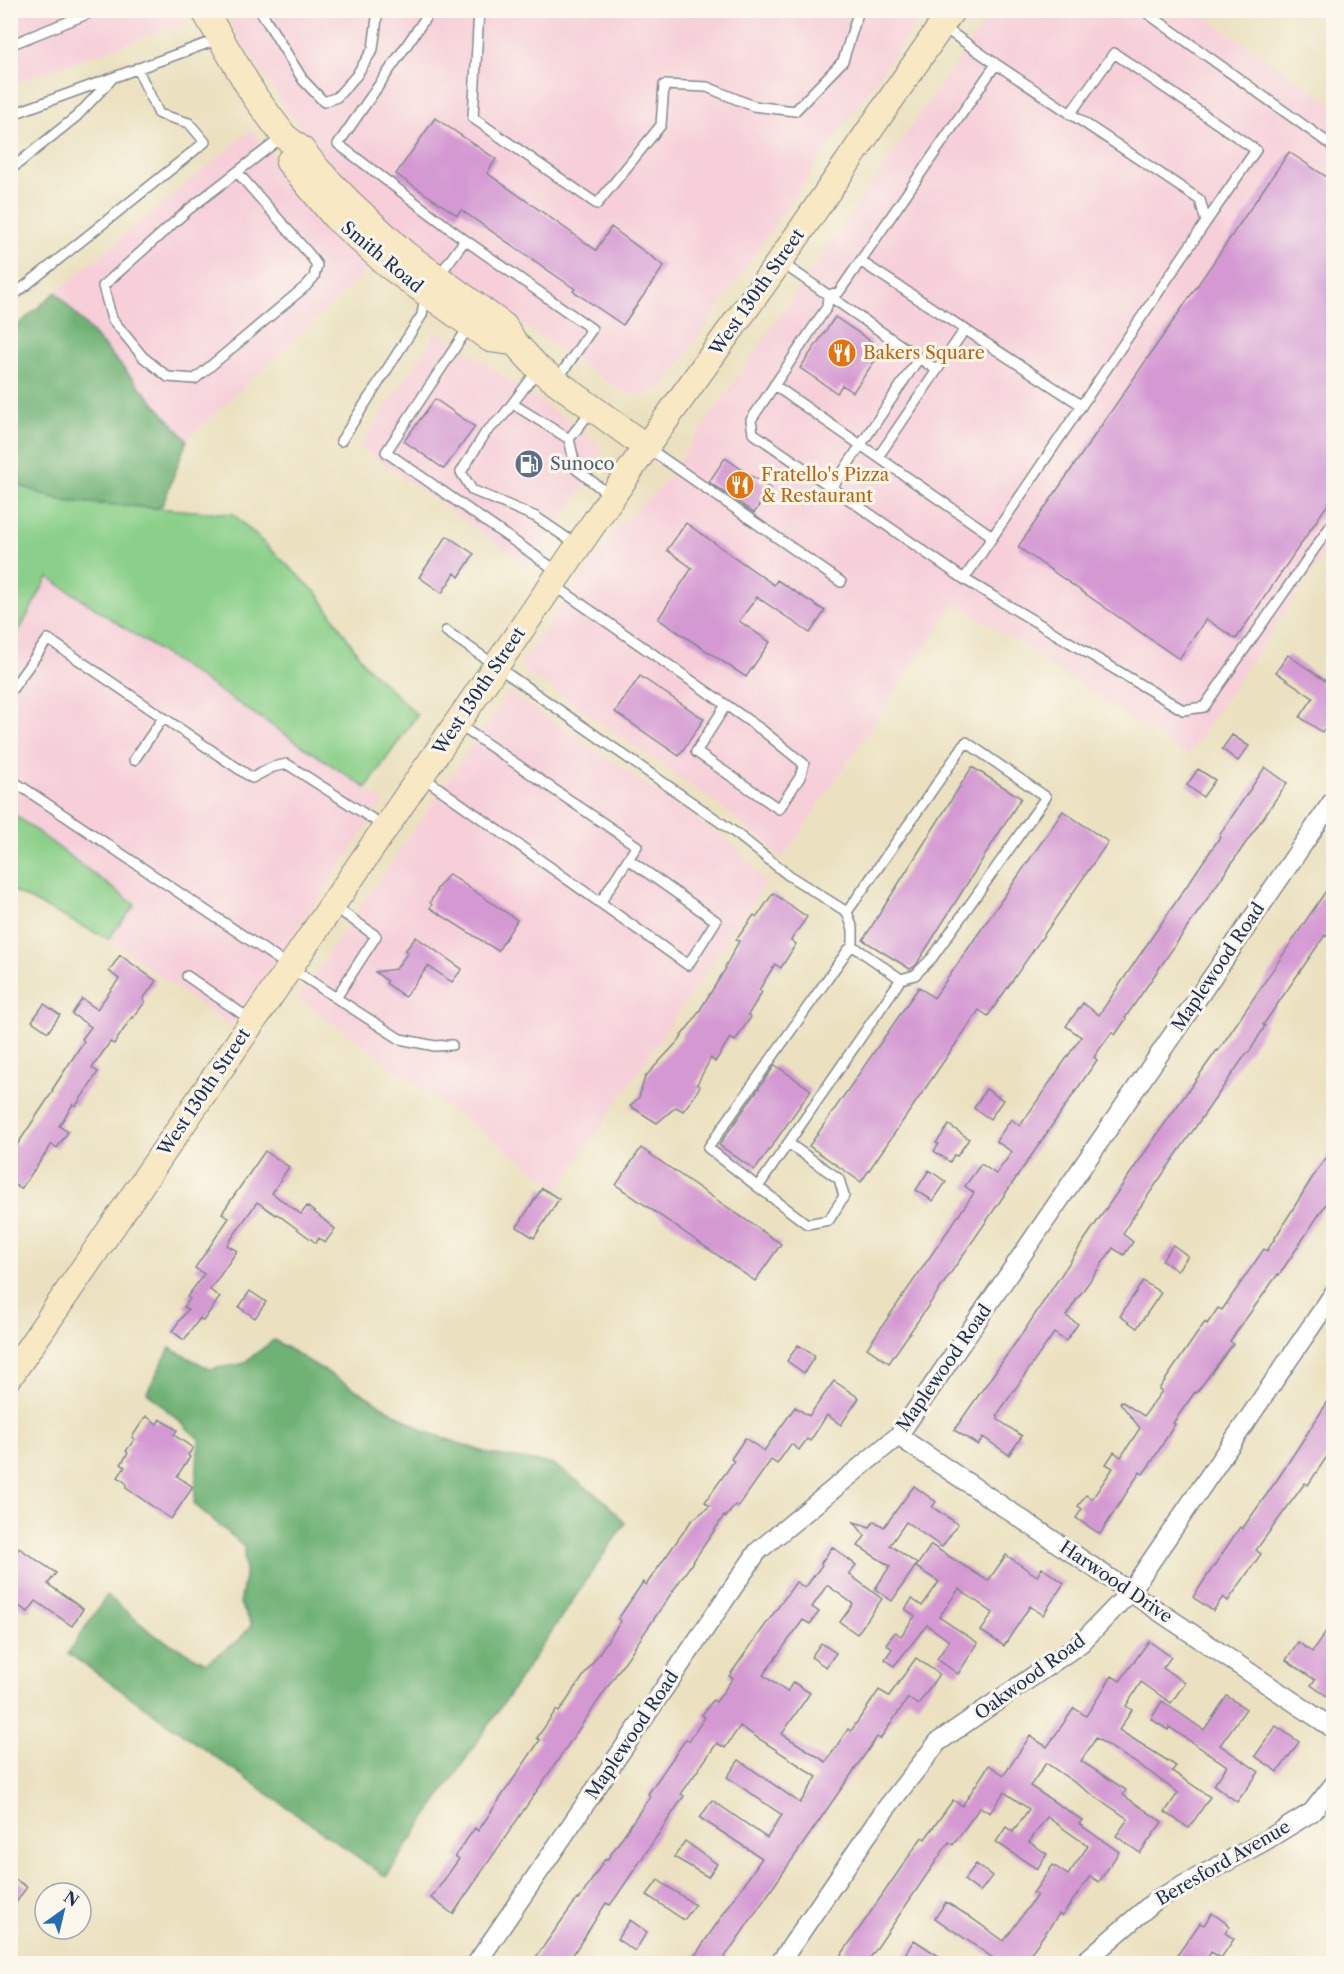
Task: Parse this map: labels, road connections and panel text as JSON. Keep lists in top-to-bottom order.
{
  "streets": {
    "main road": ["Smith Road", "West 130th Street"],
    "street": [
      "Maplewood Road",
      "Harwood Drive",
      "Oakwood Road",
      "Beresford Avenue"
    ]
  },
  "crossings": [
    ["Smith Road", "West 130th Street"],
    ["Maplewood Road", "Harwood Drive"],
    ["Harwood Drive", "Oakwood Road"]
  ],
  "places": {
    "restaurant": ["Bakers Square", "Fratello's Pizza & Restaurant"],
    "fuel station": ["Sunoco"]
  },
  "north": "top right"
}
